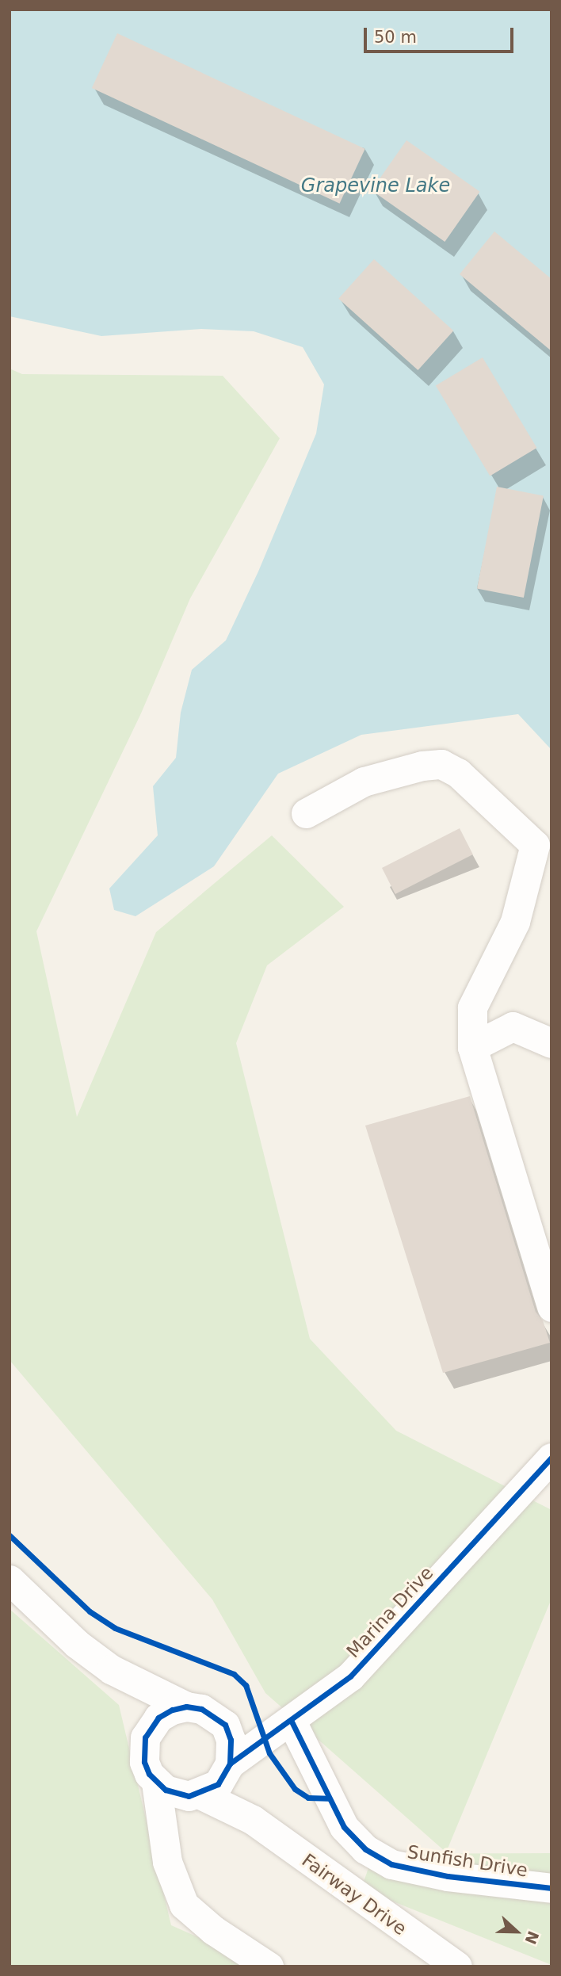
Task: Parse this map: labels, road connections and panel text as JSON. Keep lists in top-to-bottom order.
{
  "streets": {
    "street": ["Marina Drive", "Sunfish Drive", "Fairway Drive"]
  },
  "crossings": [
    ["Marina Drive", "Sunfish Drive"],
    ["Marina Drive", "Fairway Drive"]
  ],
  "water": ["Grapevine Lake"],
  "scale_bar": "50 m",
  "north": "right"
}
